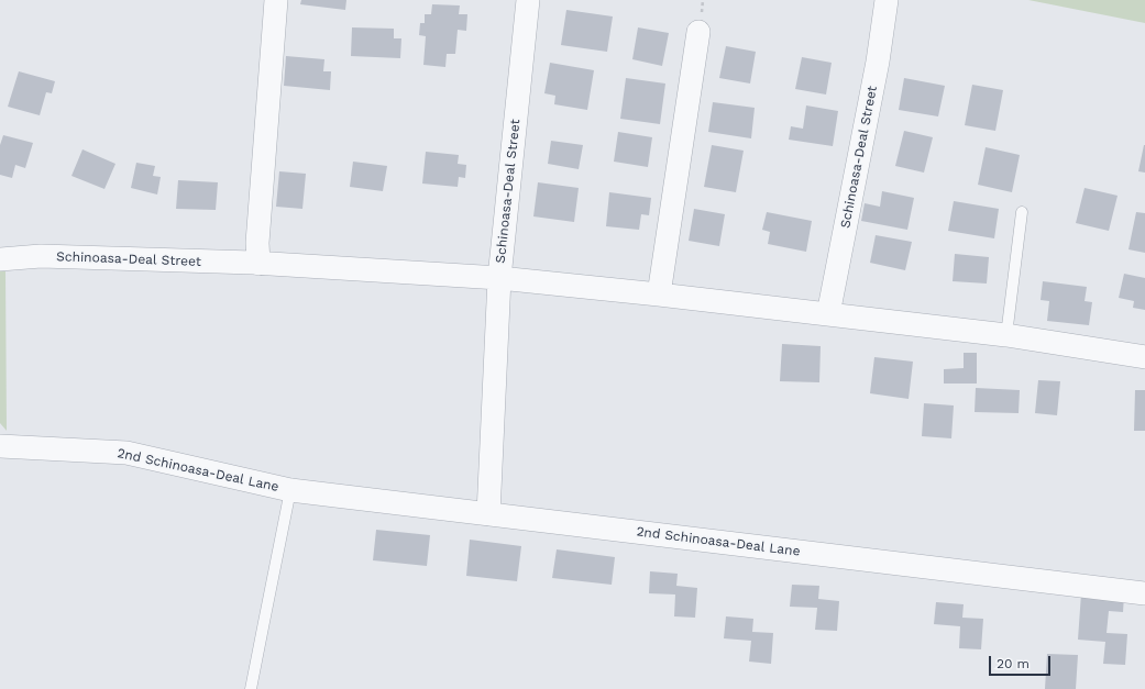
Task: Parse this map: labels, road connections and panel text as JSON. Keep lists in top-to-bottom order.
{
  "streets": {
    "street": ["Schinoasa-Deal Street", "2nd Schinoasa-Deal Lane"]
  },
  "crossings": [
    ["Schinoasa-Deal Street", "2nd Schinoasa-Deal Lane"]
  ],
  "scale_bar": "20 m"
}
